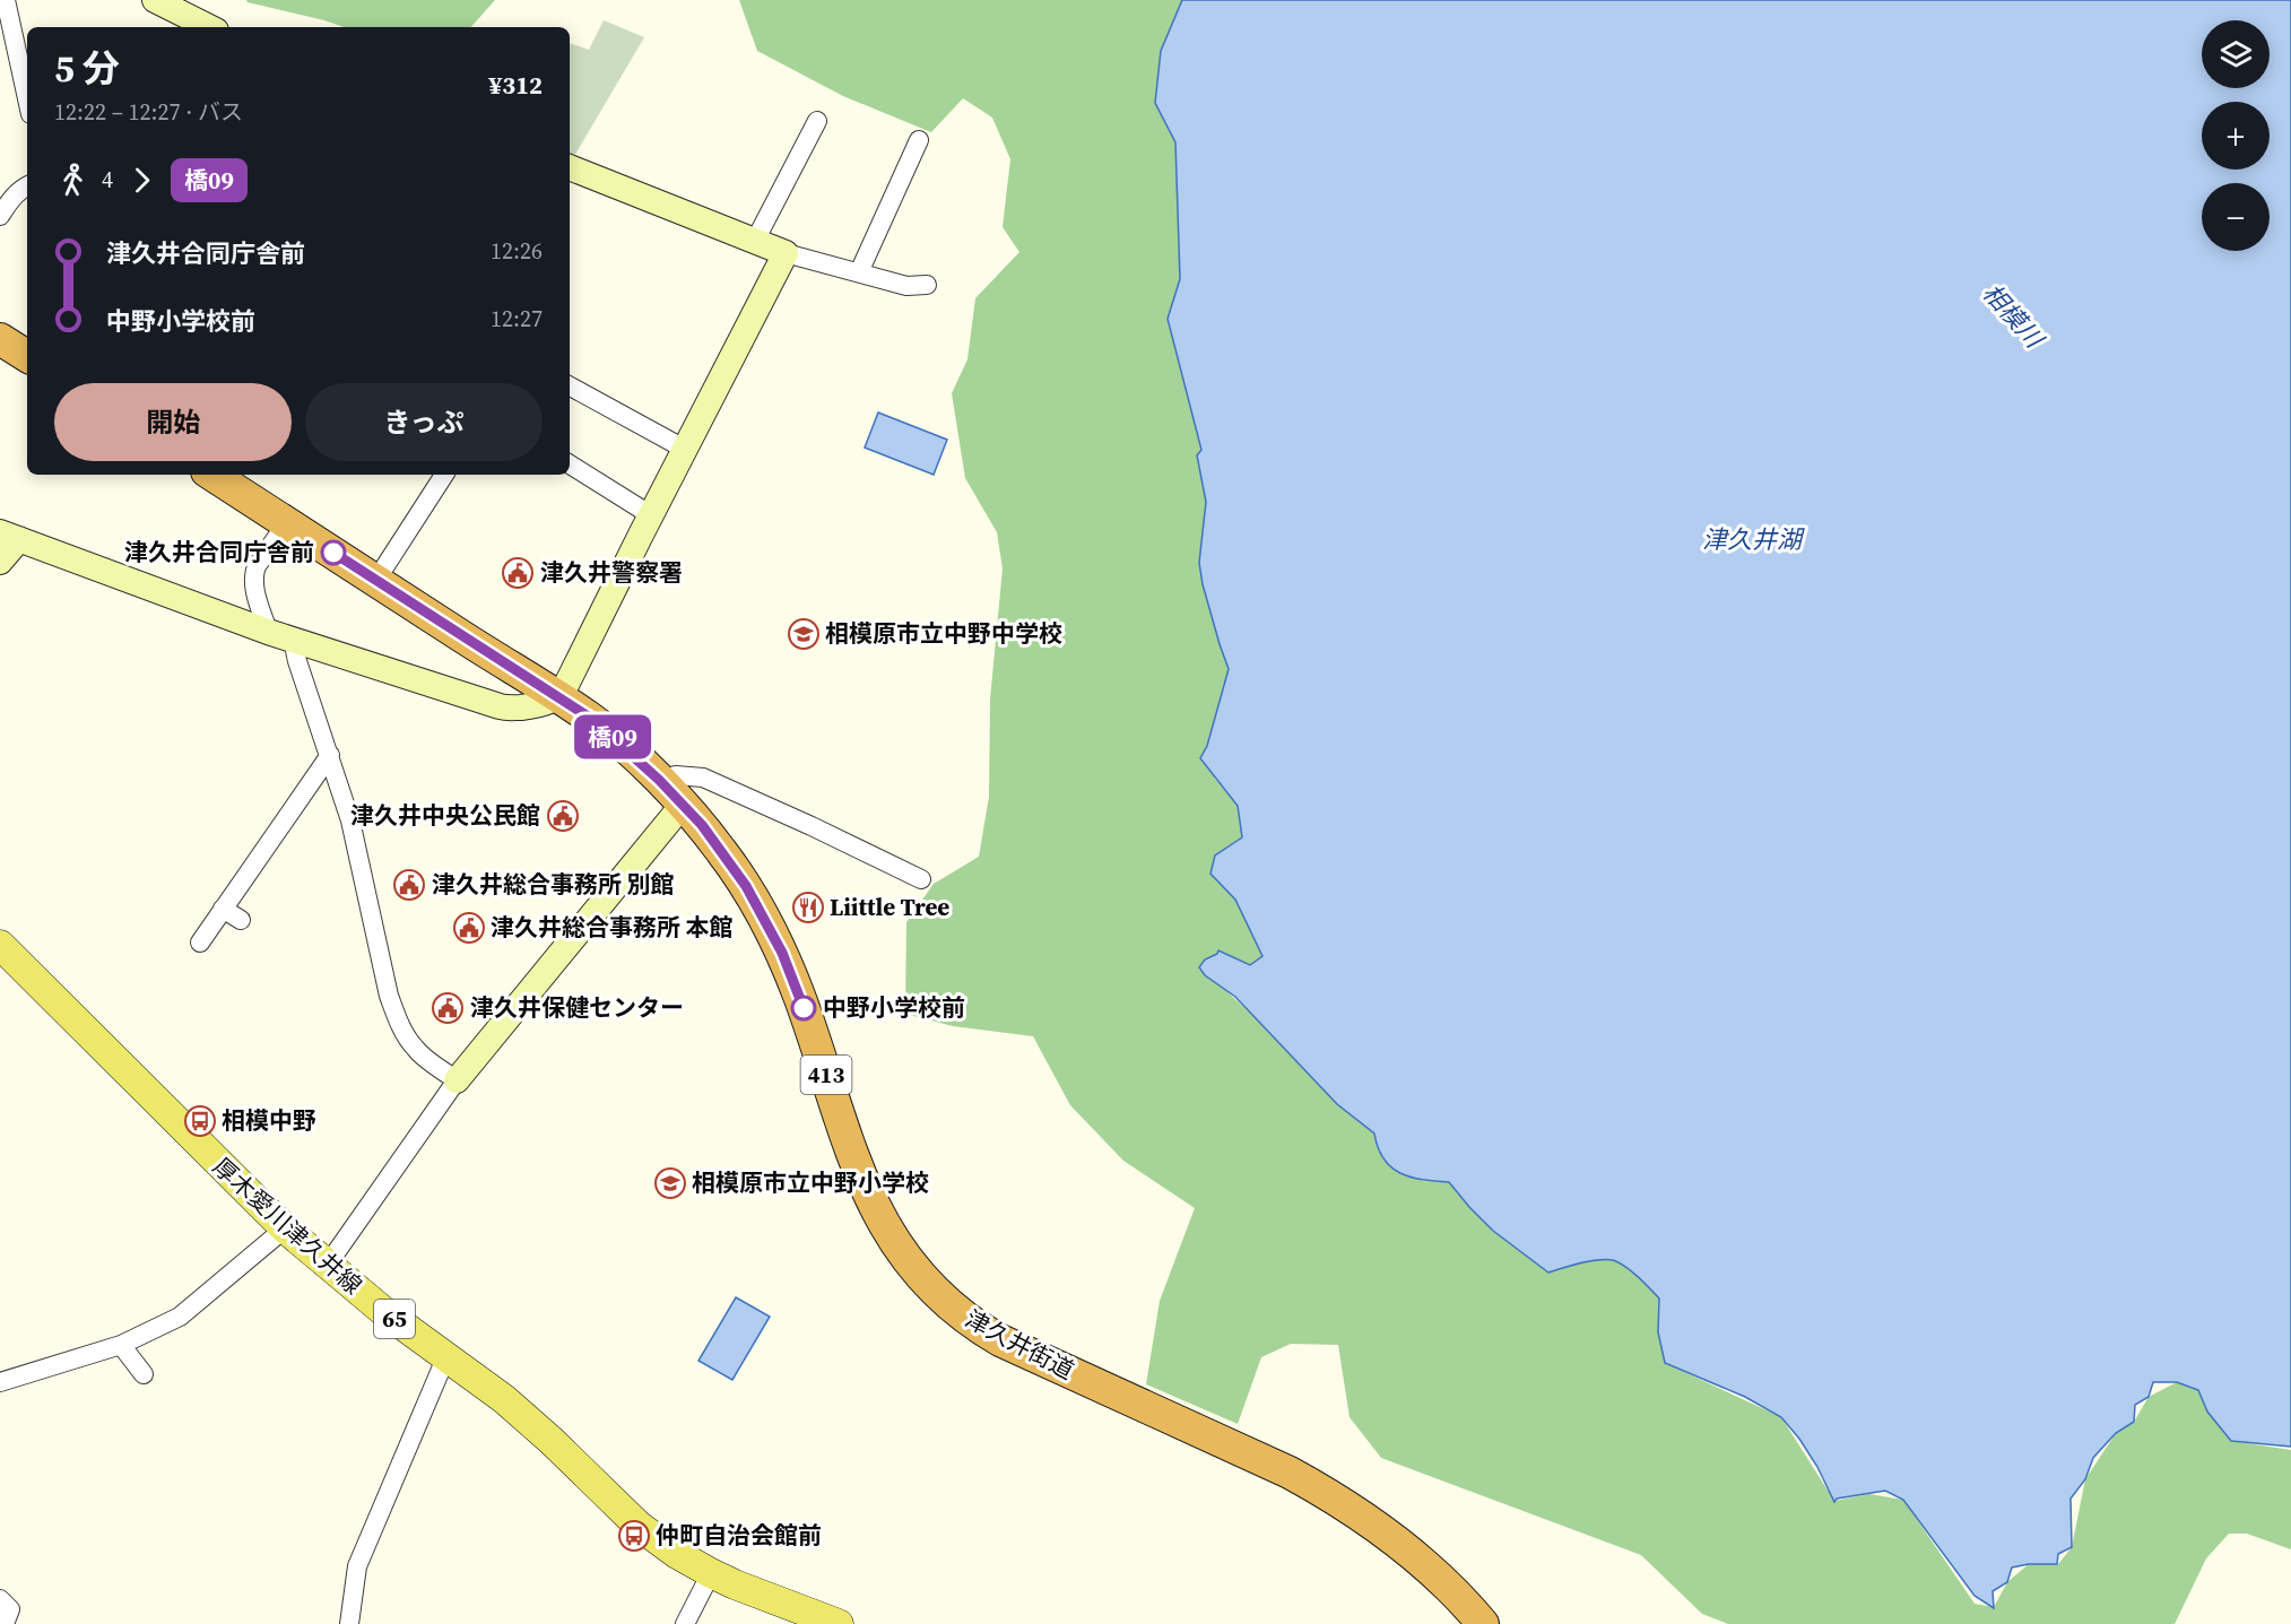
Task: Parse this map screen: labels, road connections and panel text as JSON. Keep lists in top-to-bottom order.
{
  "streets": {
    "highway": ["413", "津久井街道"],
    "main road": ["厚木愛川津久井線", "65"]
  },
  "water": ["相模川", "津久井湖"],
  "places": {
    "other": ["津久井合同庁舎前", "中野小学校前"],
    "public building": [
      "津久井警察署",
      "津久井中央公民館",
      "津久井総合事務所 別館",
      "津久井総合事務所 本館",
      "津久井保健センター"
    ],
    "school or university": ["相模原市立中野中学校", "相模原市立中野小学校"],
    "restaurant": ["Liittle Tree"],
    "bus stop": ["相模中野", "仲町自治会館前"]
  },
  "lines": ["bus line 橋09"],
  "page": {
    "on_map": "橋09",
    "map_buttons": ["+", "−"],
    "heading": ["5 分", "12:22 – 12:27 · バス", "¥312"],
    "legs": ["4", "橋09"],
    "list": [
      {
        "name": "津久井合同庁舎前",
        "value": "12:26"
      },
      {
        "name": "中野小学校前",
        "value": "12:27"
      }
    ],
    "buttons": ["開始", "きっぷ"]
  }
}
